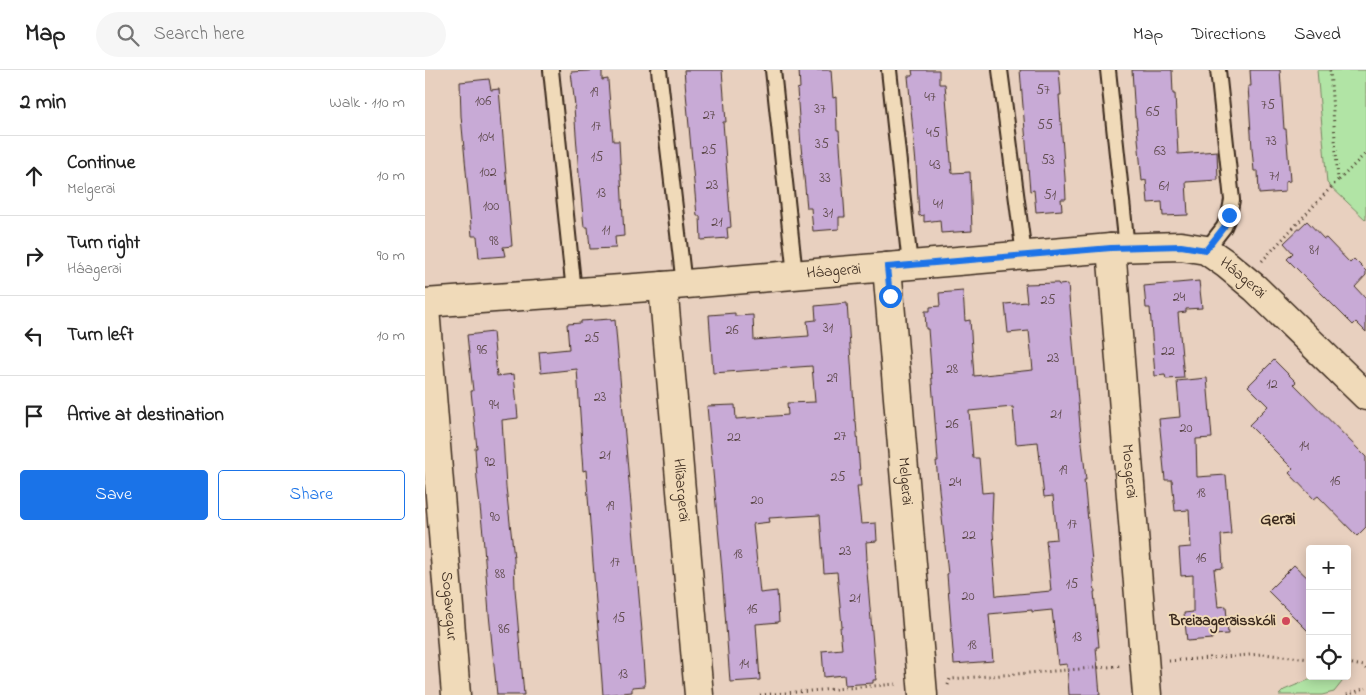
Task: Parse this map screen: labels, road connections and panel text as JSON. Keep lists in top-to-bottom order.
{
  "streets": {
    "street": [
      "Háagerði",
      "Mosgerði",
      "Melgerði",
      "Hlíðargerði",
      "Sogavegur"
    ]
  },
  "crossings": [
    ["Háagerði", "Mosgerði"],
    ["Háagerði", "Melgerði"],
    ["Háagerði", "Hlíðargerði"]
  ],
  "districts": ["Gerði"],
  "places": ["Breiðagerðisskóli"],
  "house_numbers": [
    "57",
    "19",
    "47",
    "106",
    "75",
    "37",
    "65",
    "27",
    "55",
    "17",
    "45",
    "104",
    "73",
    "35",
    "25",
    "63",
    "15",
    "53",
    "43",
    "102",
    "71",
    "33",
    "23",
    "61",
    "13",
    "51",
    "41",
    "100",
    "31",
    "21",
    "11",
    "98",
    "81",
    "24",
    "25",
    "31",
    "26",
    "25",
    "96",
    "22",
    "23",
    "28",
    "29",
    "12",
    "23",
    "94",
    "21",
    "26",
    "20",
    "27",
    "22",
    "14",
    "21",
    "92",
    "19",
    "25",
    "16",
    "24",
    "18",
    "20",
    "19",
    "90",
    "17",
    "22",
    "23",
    "18",
    "16",
    "17",
    "88",
    "15",
    "20",
    "21",
    "16",
    "15",
    "86",
    "13",
    "18",
    "14",
    "13"
  ],
  "page": {
    "header": "Map",
    "search": "Search here",
    "nav": ["Map", "Directions", "Saved"],
    "heading": ["2 min", "Walk · 110 m"],
    "list": [
      ["Continue", "Melgerði", "10 m"],
      ["Turn right", "Háagerði", "90 m"],
      ["Turn left", "10 m"],
      "Arrive at destination"
    ],
    "buttons": ["Save", "Share"],
    "map_buttons": ["+", "−"]
  }
}
